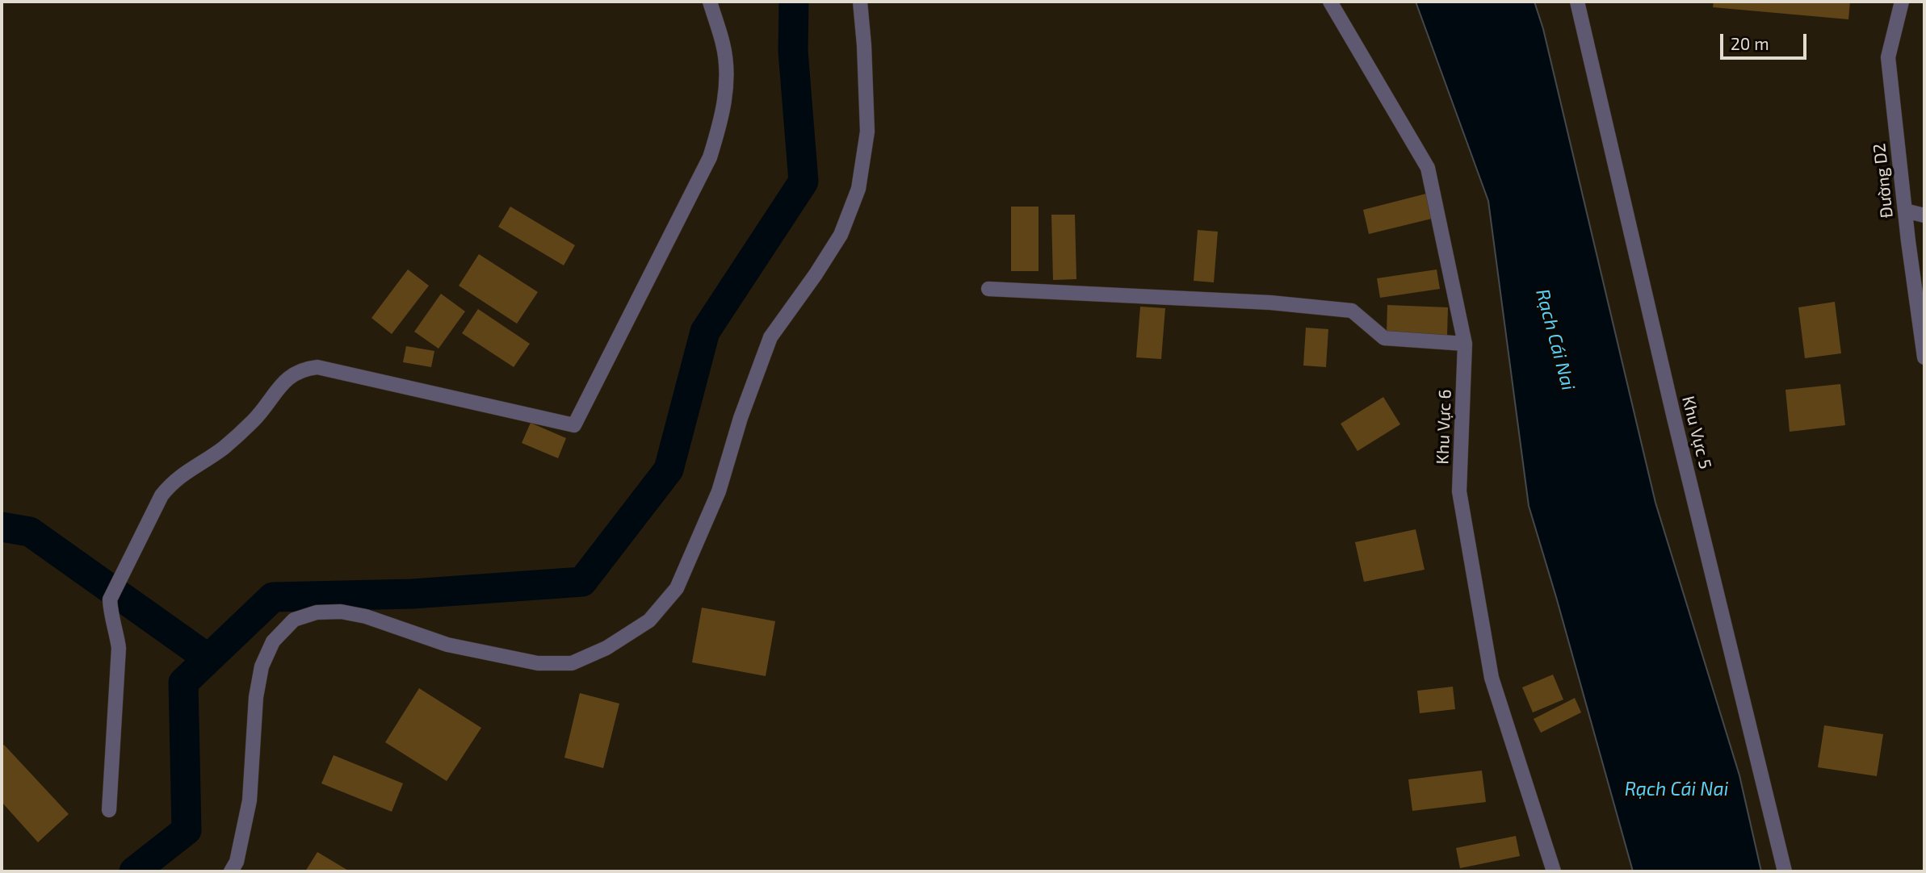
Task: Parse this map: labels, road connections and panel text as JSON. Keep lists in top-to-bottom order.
{
  "streets": {
    "street": ["Đường D2", "Khu Vực 6", "Khu Vực 5"]
  },
  "water": ["Rạch Cái Nai"],
  "scale_bar": "20 m"
}
